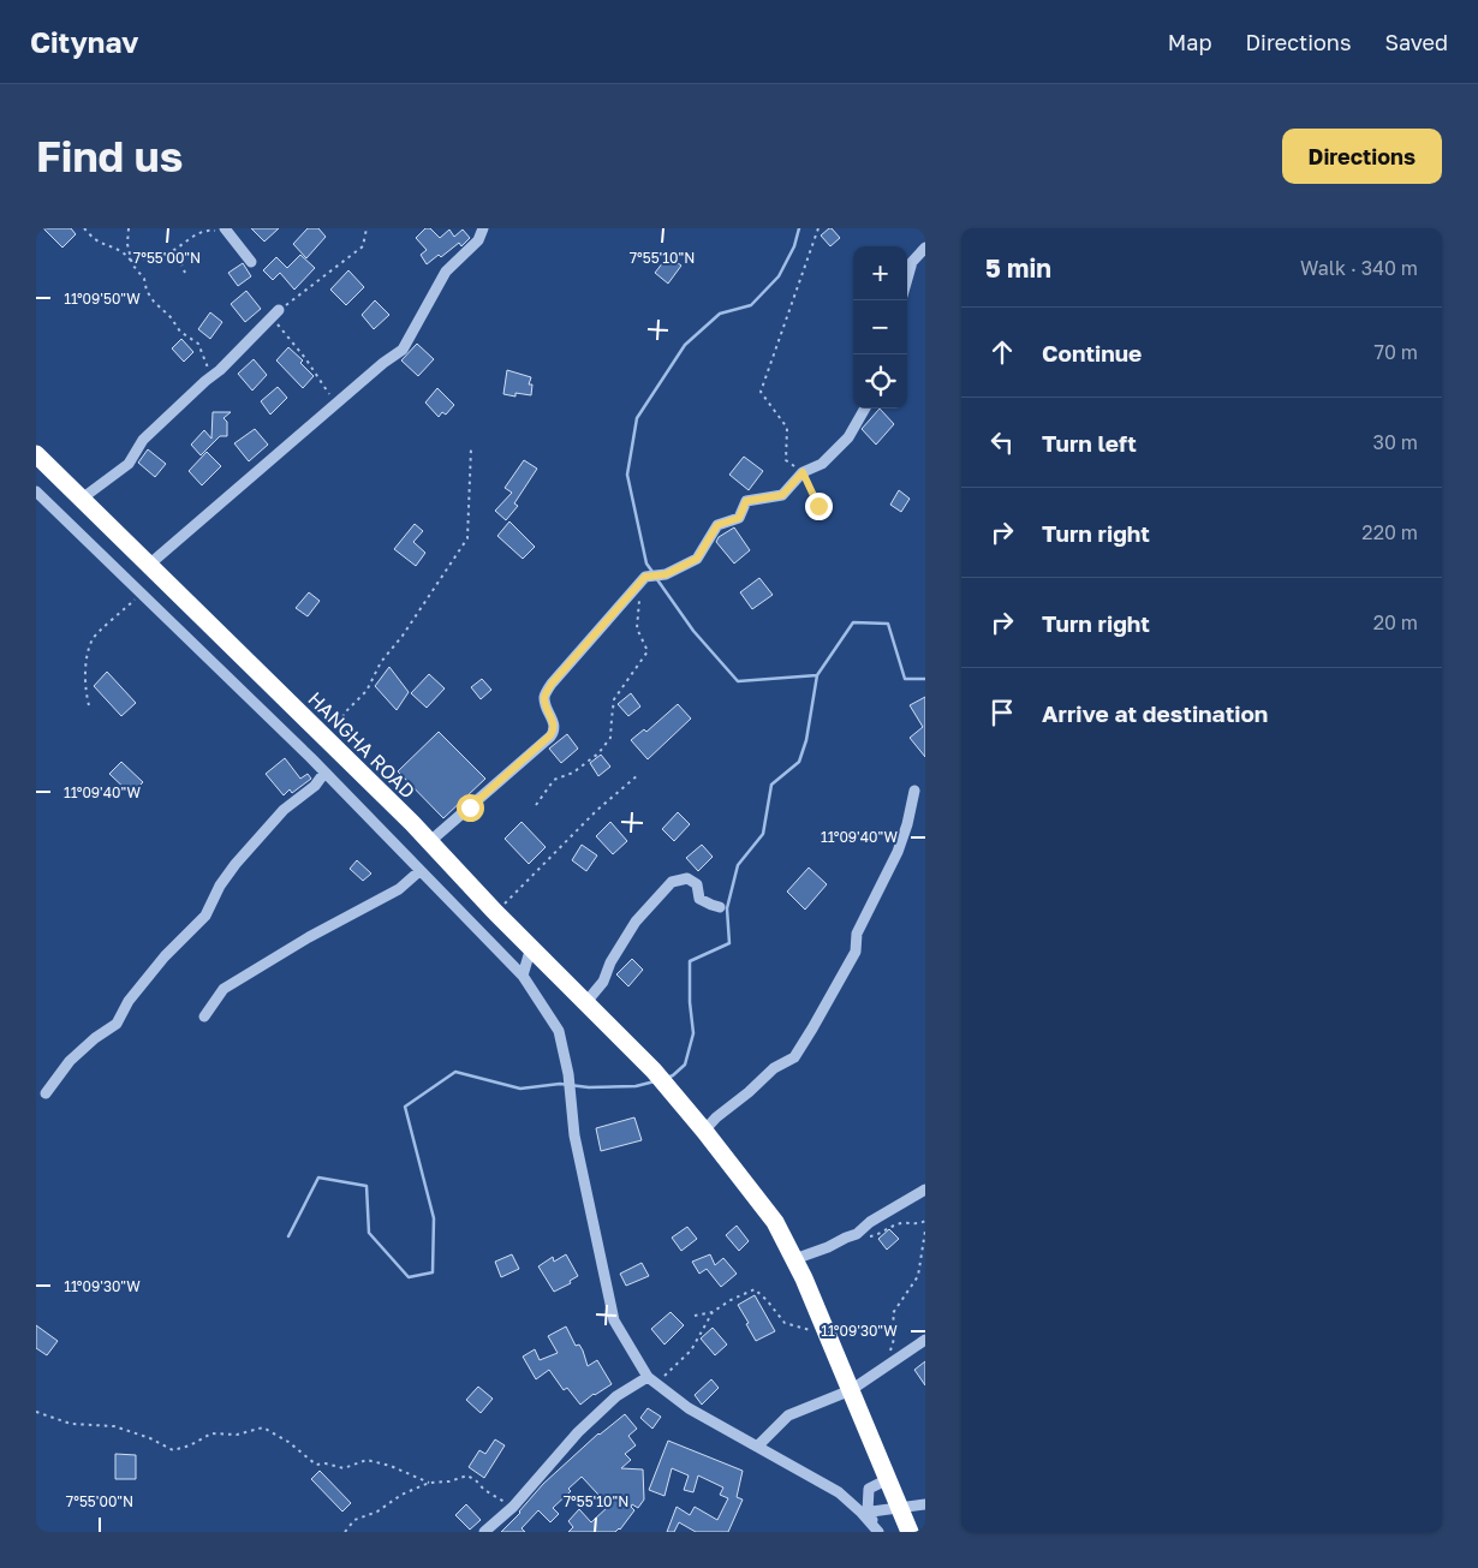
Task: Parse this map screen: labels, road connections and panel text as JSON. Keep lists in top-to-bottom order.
{
  "streets": {
    "highway": ["HANGHA ROAD"]
  },
  "page": {
    "header": "Citynav",
    "nav": ["Map", "Directions", "Saved"],
    "buttons": "Directions",
    "title": "Find us",
    "heading": ["5 min", "Walk · 340 m"],
    "map_buttons": ["+", "−"],
    "list": [
      ["Continue", "70 m"],
      ["Turn left", "30 m"],
      ["Turn right", "220 m"],
      ["Turn right", "20 m"],
      "Arrive at destination"
    ]
  },
  "coordinates": [
    "7°55'00\"N",
    "7°55'10\"N",
    "11°09'50\"W",
    "11°09'40\"W",
    "11°09'30\"W"
  ]
}
